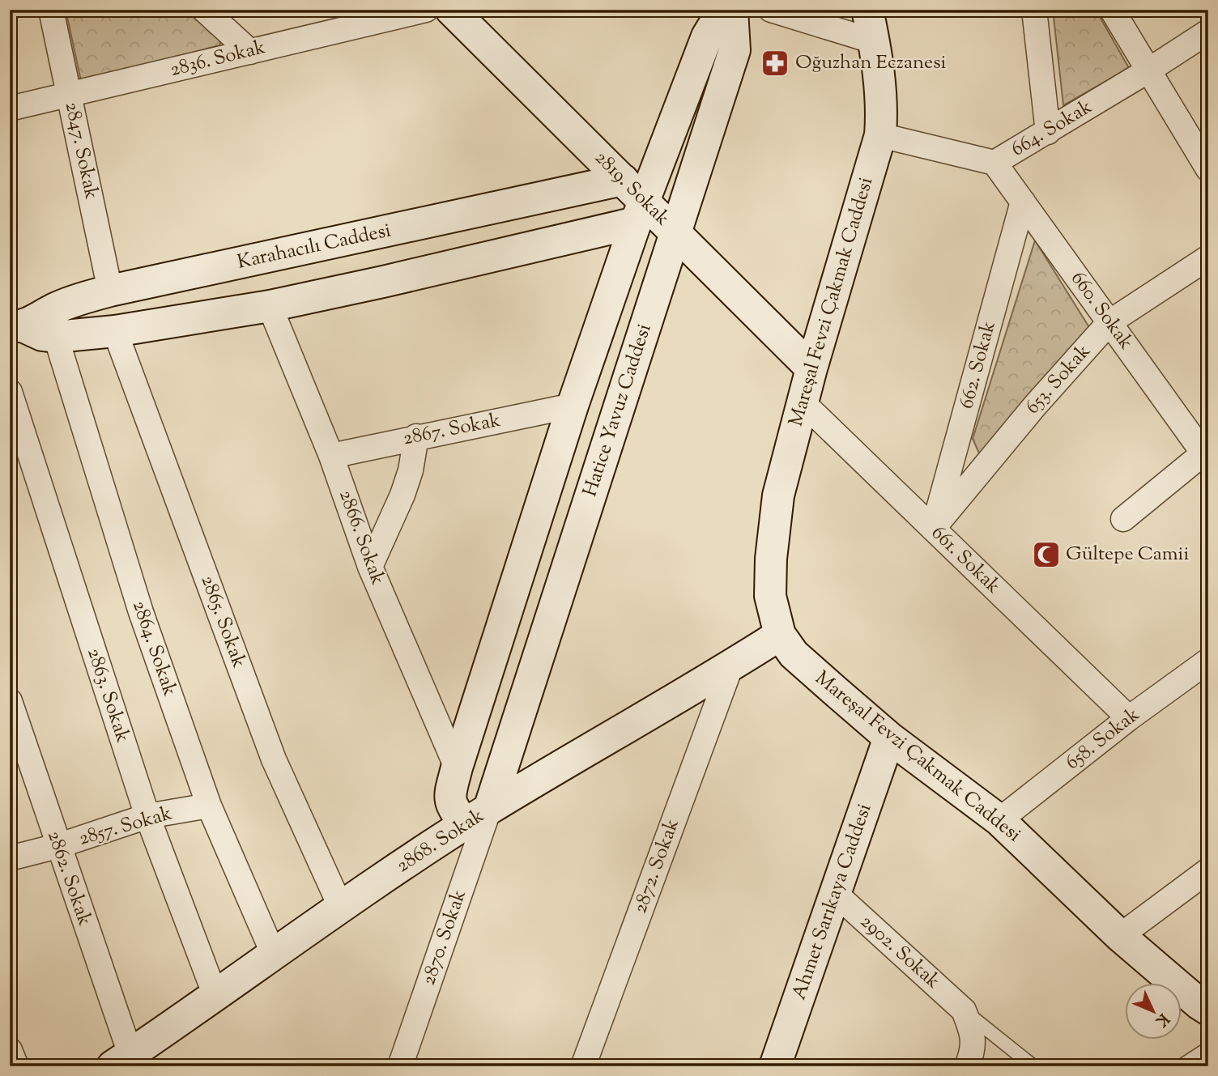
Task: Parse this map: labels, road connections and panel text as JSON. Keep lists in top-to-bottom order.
{
  "streets": {
    "street": [
      "2836. Sokak",
      "664. Sokak",
      "2847. Sokak",
      "2819. Sokak",
      "Karahacılı Caddesi",
      "Mareşal Fevzi Çakmak Caddesi",
      "660. Sokak",
      "662. Sokak",
      "653. Sokak",
      "Hatice Yavuz Caddesi",
      "2867. Sokak",
      "2866. Sokak",
      "661. Sokak",
      "2865. Sokak",
      "2864. Sokak",
      "2863. Sokak",
      "658. Sokak",
      "2857. Sokak",
      "2868. Sokak",
      "2872. Sokak",
      "2862. Sokak",
      "Ahmet Sarıkaya Caddesi",
      "2870. Sokak",
      "2902. Sokak"
    ]
  },
  "crossings": [
    ["2836. Sokak", "2847. Sokak"],
    ["664. Sokak", "Mareşal Fevzi Çakmak Caddesi"],
    ["664. Sokak", "660. Sokak"],
    ["2847. Sokak", "Karahacılı Caddesi"],
    ["2819. Sokak", "Karahacılı Caddesi"],
    ["2819. Sokak", "Mareşal Fevzi Çakmak Caddesi"],
    ["2819. Sokak", "Hatice Yavuz Caddesi"],
    ["Mareşal Fevzi Çakmak Caddesi", "661. Sokak"],
    ["Mareşal Fevzi Çakmak Caddesi", "658. Sokak"],
    ["Mareşal Fevzi Çakmak Caddesi", "2868. Sokak"],
    ["Mareşal Fevzi Çakmak Caddesi", "Ahmet Sarıkaya Caddesi"],
    ["660. Sokak", "662. Sokak"],
    ["660. Sokak", "653. Sokak"],
    ["662. Sokak", "653. Sokak"],
    ["662. Sokak", "661. Sokak"],
    ["653. Sokak", "661. Sokak"],
    ["Hatice Yavuz Caddesi", "2868. Sokak"],
    ["Hatice Yavuz Caddesi", "2870. Sokak"],
    ["2867. Sokak", "2866. Sokak"],
    ["661. Sokak", "658. Sokak"],
    ["2865. Sokak", "2868. Sokak"],
    ["2864. Sokak", "2857. Sokak"],
    ["2864. Sokak", "2868. Sokak"],
    ["2863. Sokak", "2857. Sokak"],
    ["2863. Sokak", "2868. Sokak"],
    ["2857. Sokak", "2862. Sokak"],
    ["2868. Sokak", "2872. Sokak"],
    ["2868. Sokak", "2862. Sokak"],
    ["2868. Sokak", "2870. Sokak"],
    ["Ahmet Sarıkaya Caddesi", "2902. Sokak"]
  ],
  "places": {
    "pharmacy": ["Oğuzhan Eczanesi"],
    "mosque": ["Gültepe Camii"]
  },
  "north": "bottom right"
}
